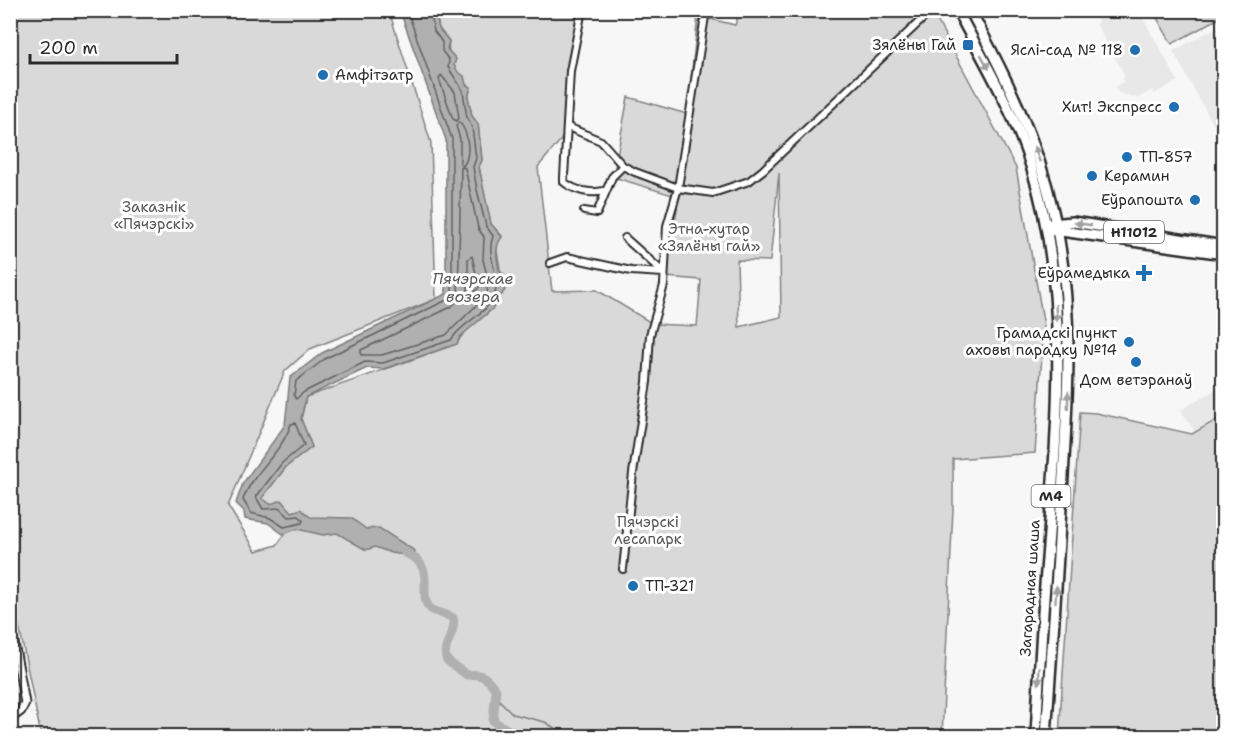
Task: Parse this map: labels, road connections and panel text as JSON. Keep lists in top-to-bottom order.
{
  "streets": {
    "main road": ["Н11012", "М4", "Загарадная шаша"]
  },
  "crossings": [
    ["Н11012", "М4"],
    ["Н11012", "Загарадная шаша"],
    ["М4", "Загарадная шаша"]
  ],
  "water": ["Пячэрскае возера"],
  "parks": ["Заказнік «Пячэрскі»", "Этна-хутар «Зялёны гай»", "Пячэрскі лесапарк"],
  "places": {
    "transit": ["Зялёны Гай"],
    "other": [
      "Яслі-сад № 118",
      "Амфітэатр",
      "Хит! Экспресс",
      "ТП-857",
      "Керамин",
      "Еўрапошта",
      "Грамадскі пункт аховы парадку №14",
      "Дом ветэранаў",
      "ТП-321"
    ],
    "health": ["Еўрамедыка"]
  },
  "scale_bar": "200 m"
}
